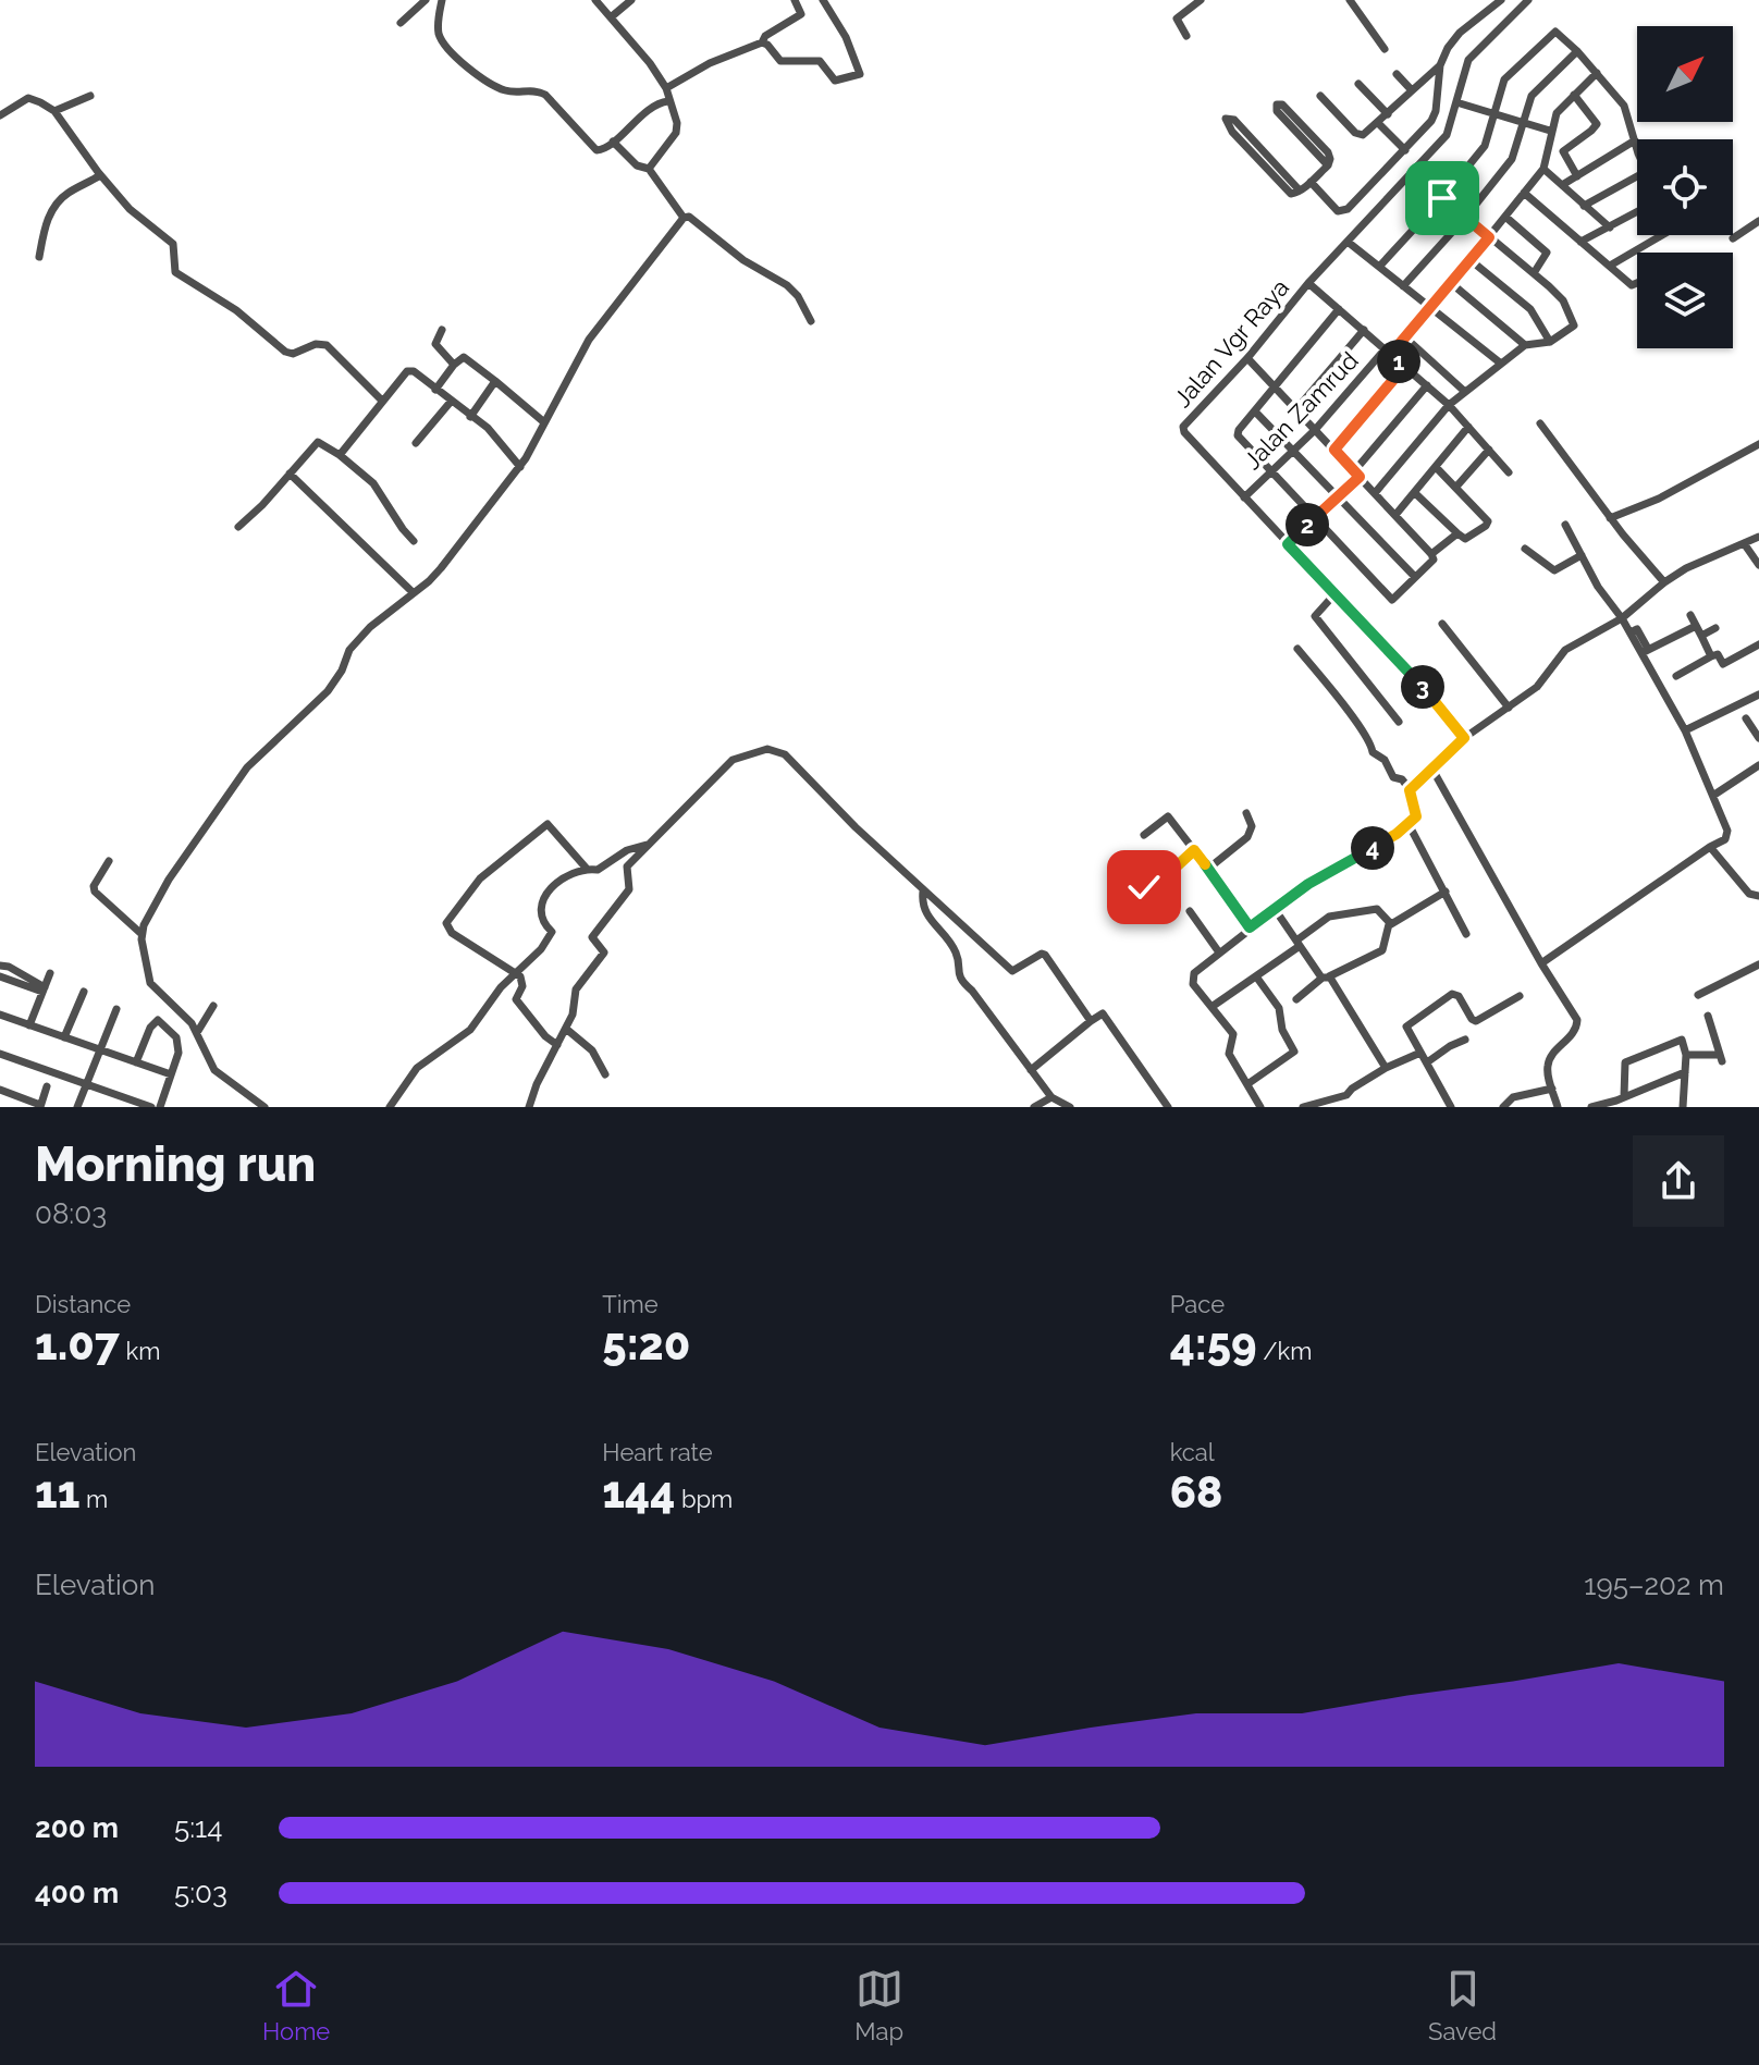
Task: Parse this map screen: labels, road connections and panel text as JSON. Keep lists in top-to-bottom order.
{
  "streets": {
    "street": ["Jalan Vgr Raya", "Jalan Zamrud"]
  },
  "crossings": [
    ["Jalan Vgr Raya", "Jalan Zamrud"]
  ],
  "north": "top right",
  "page": {
    "pins": [
      "1",
      "2",
      "3",
      "4"
    ],
    "heading": ["Morning run", "08:03"],
    "stats": [
      ["Distance", "1.07 km"],
      ["Time", "5:20"],
      ["Pace", "4:59 /km"],
      ["Elevation", "11 m"],
      ["Heart rate", "144 bpm"],
      ["kcal", "68"]
    ],
    "chart": ["Elevation", "195–202 m"],
    "list": [
      {
        "name": "200 m",
        "note": "5:14"
      },
      {
        "name": "400 m",
        "note": "5:03"
      }
    ],
    "tabs": ["Home", "Map", "Saved"]
  }
}
